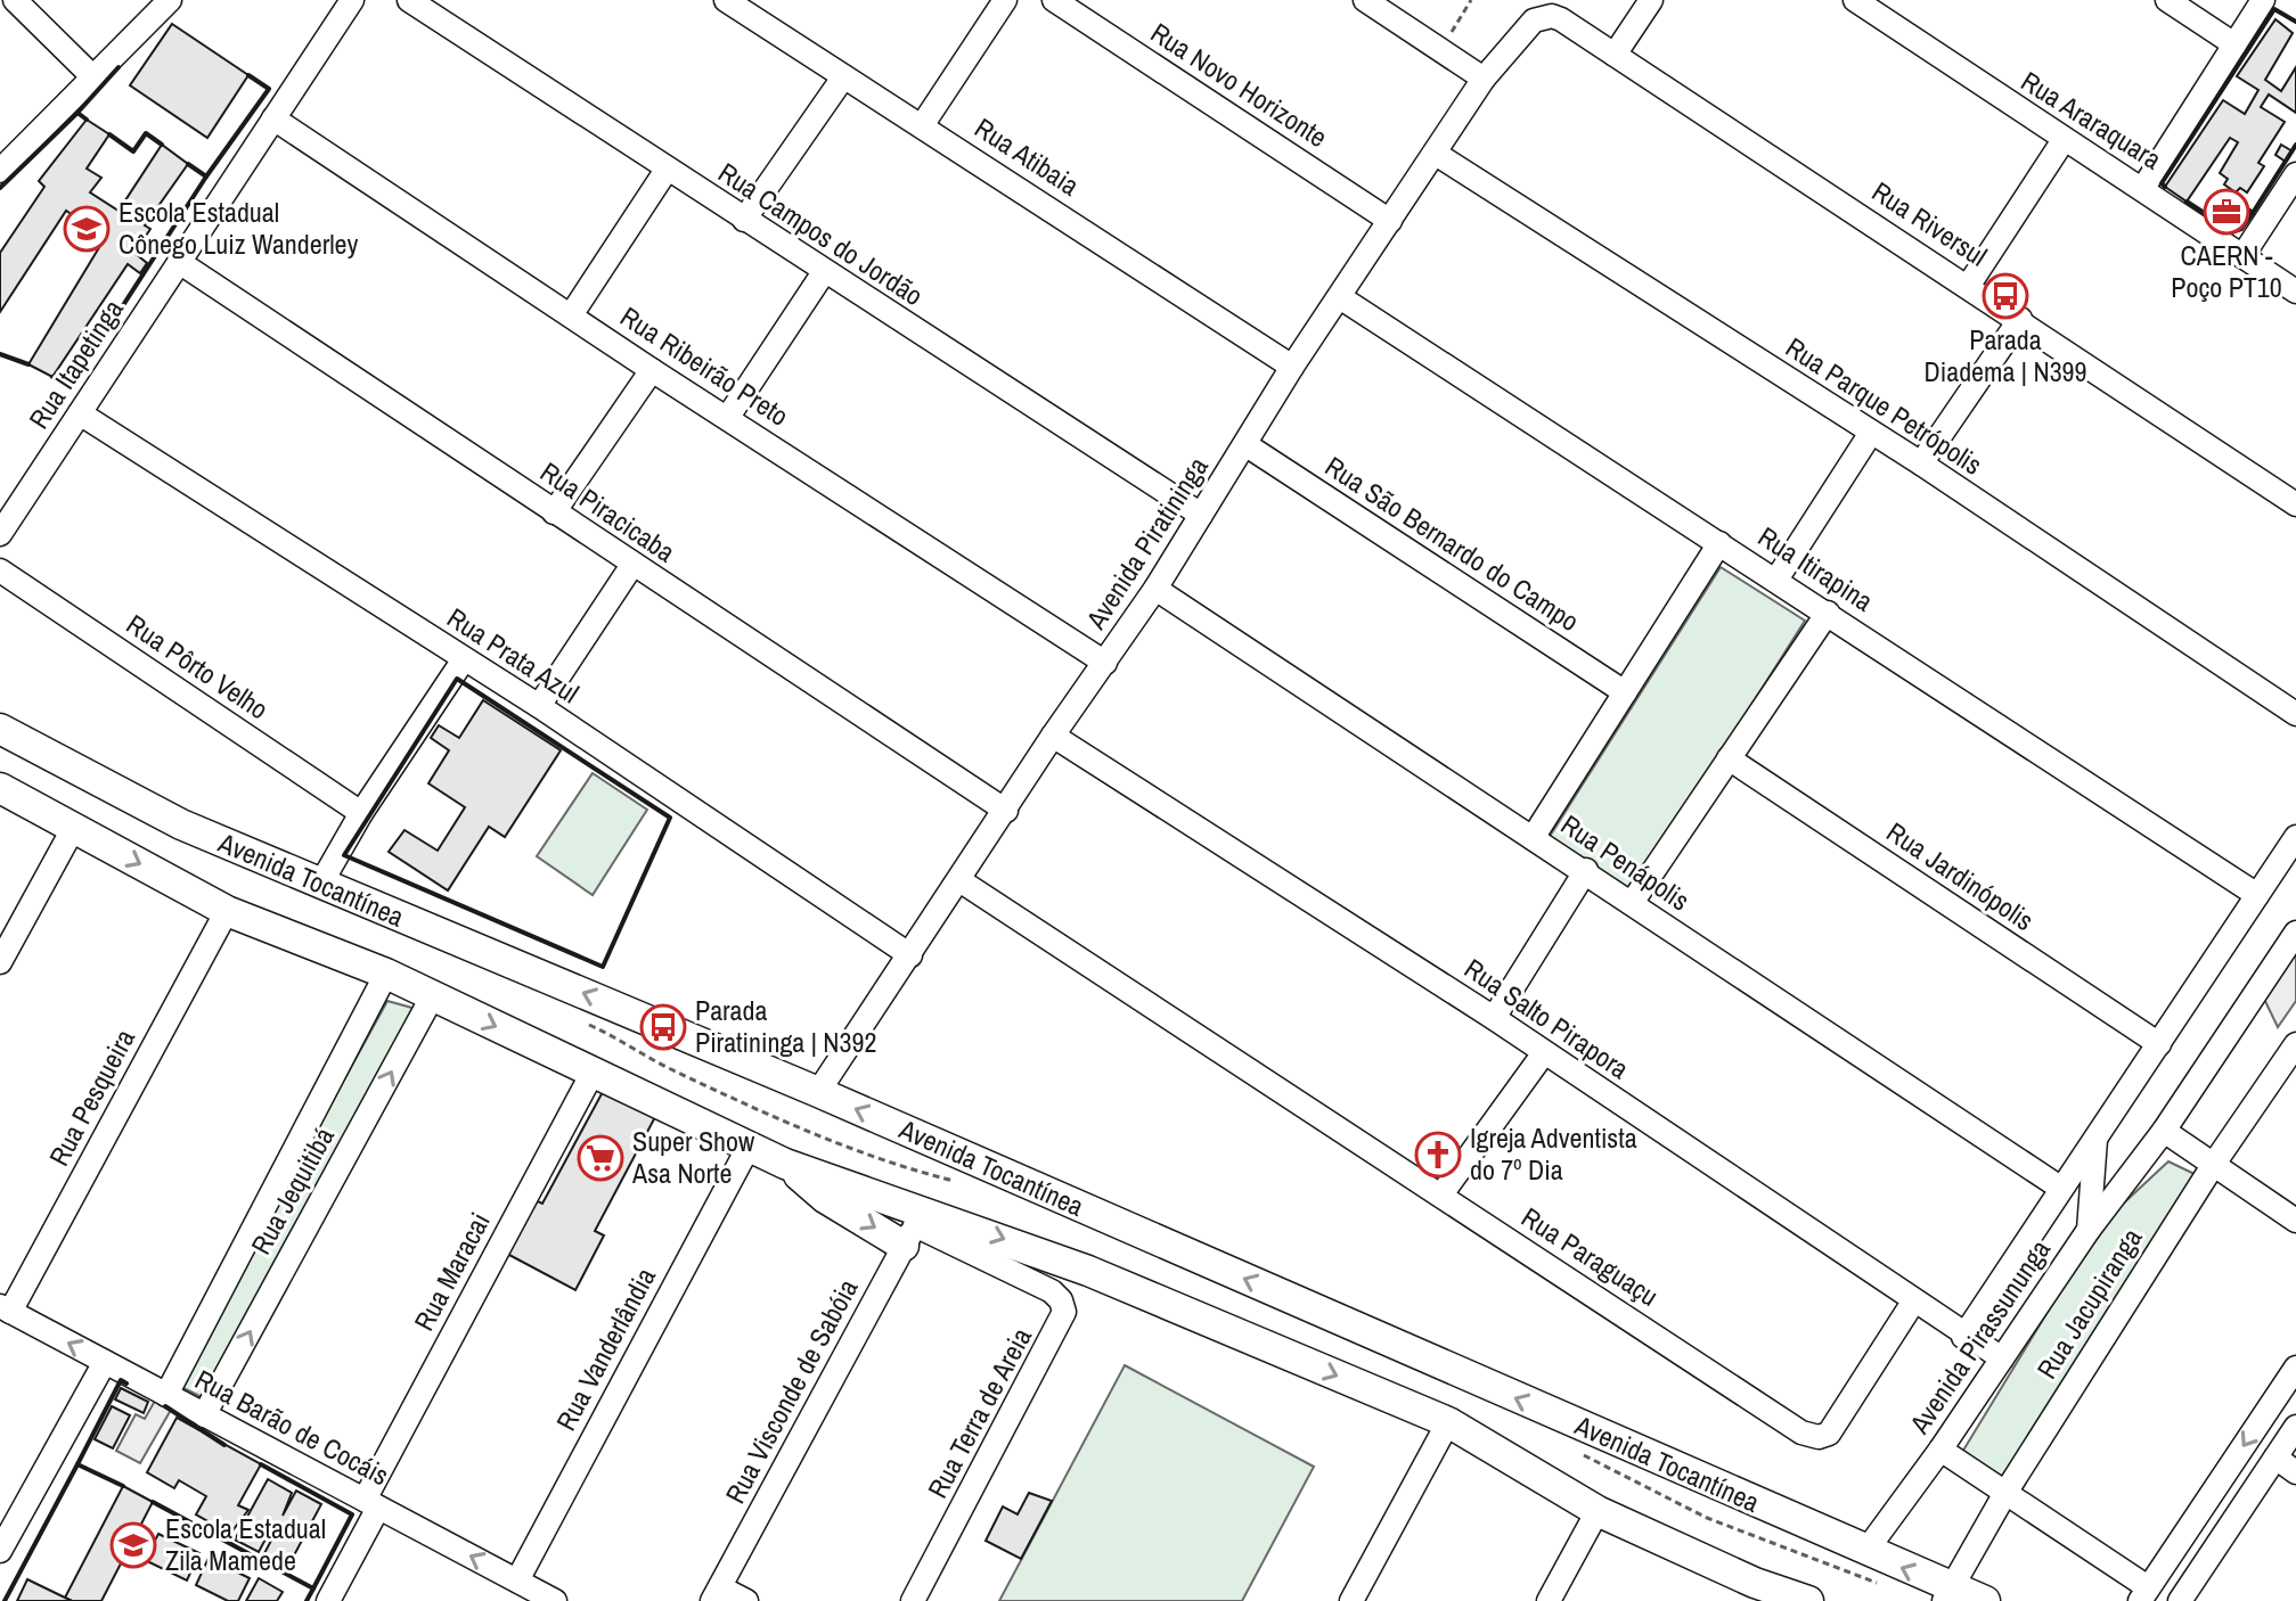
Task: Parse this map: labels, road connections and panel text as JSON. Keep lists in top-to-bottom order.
{
  "streets": {
    "main road": ["Avenida Tocantínea"],
    "street": [
      "Rua Novo Horizonte",
      "Rua Araraquara",
      "Rua Atibaia",
      "Rua Riversul",
      "Rua Campos do Jordão",
      "Rua Itapetinga",
      "Rua Ribeirão Preto",
      "Rua Parque Petrópolis",
      "Rua Piracicaba",
      "Avenida Piratininga",
      "Rua São Bernardo do Campo",
      "Rua Itirapina",
      "Rua Prata Azul",
      "Rua Pôrto Velho",
      "Rua Penápolis",
      "Rua Jardinópolis",
      "Rua Salto Pirapora",
      "Rua Pesqueira",
      "Rua Jequitibá",
      "Rua Paraguaçu",
      "Rua Maracai",
      "Rua Jacupiranga",
      "Avenida Pirassununga",
      "Rua Vanderlândia",
      "Rua Visconde de Sabóia",
      "Rua Terra de Areia",
      "Rua Barão de Cocáis"
    ]
  },
  "crossings": [
    ["Rua Novo Horizonte", "Avenida Piratininga"],
    ["Rua Atibaia", "Avenida Piratininga"],
    ["Rua Riversul", "Avenida Piratininga"],
    ["Rua Campos do Jordão", "Avenida Piratininga"],
    ["Rua Itapetinga", "Rua Ribeirão Preto"],
    ["Rua Itapetinga", "Rua Piracicaba"],
    ["Rua Itapetinga", "Rua Prata Azul"],
    ["Rua Ribeirão Preto", "Avenida Piratininga"],
    ["Rua Parque Petrópolis", "Avenida Piratininga"],
    ["Rua Piracicaba", "Avenida Piratininga"],
    ["Avenida Piratininga", "Rua São Bernardo do Campo"],
    ["Avenida Piratininga", "Rua Itirapina"],
    ["Avenida Piratininga", "Rua Prata Azul"],
    ["Avenida Piratininga", "Rua Penápolis"],
    ["Avenida Piratininga", "Avenida Tocantínea"],
    ["Avenida Piratininga", "Rua Salto Pirapora"],
    ["Avenida Piratininga", "Rua Paraguaçu"],
    ["Rua Itirapina", "Avenida Pirassununga"],
    ["Rua Penápolis", "Avenida Pirassununga"],
    ["Rua Jardinópolis", "Avenida Pirassununga"],
    ["Avenida Tocantínea", "Rua Pesqueira"],
    ["Avenida Tocantínea", "Rua Jequitibá"],
    ["Avenida Tocantínea", "Rua Maracai"],
    ["Avenida Tocantínea", "Rua Jacupiranga"],
    ["Avenida Tocantínea", "Avenida Pirassununga"],
    ["Avenida Tocantínea", "Rua Vanderlândia"],
    ["Avenida Tocantínea", "Rua Visconde de Sabóia"],
    ["Avenida Tocantínea", "Rua Terra de Areia"],
    ["Rua Salto Pirapora", "Rua Paraguaçu"],
    ["Rua Salto Pirapora", "Avenida Pirassununga"],
    ["Rua Pesqueira", "Rua Barão de Cocáis"],
    ["Rua Jequitibá", "Rua Barão de Cocáis"],
    ["Rua Maracai", "Rua Barão de Cocáis"],
    ["Rua Jacupiranga", "Avenida Pirassununga"],
    ["Rua Vanderlândia", "Rua Barão de Cocáis"],
    ["Rua Visconde de Sabóia", "Rua Terra de Areia"]
  ],
  "one_way": ["Rua Barão de Cocáis"],
  "places": {
    "office": ["CAERN - Poço PT10"],
    "school or university": ["Escola Estadual Cônego Luiz Wanderley", "Escola Estadual Zila Mamede"],
    "bus stop": ["Parada Diadema | N399", "Parada Piratininga | N392"],
    "church": ["Igreja Adventista do 7º Dia"],
    "supermarket": ["Super Show Asa Norte"]
  }
}
